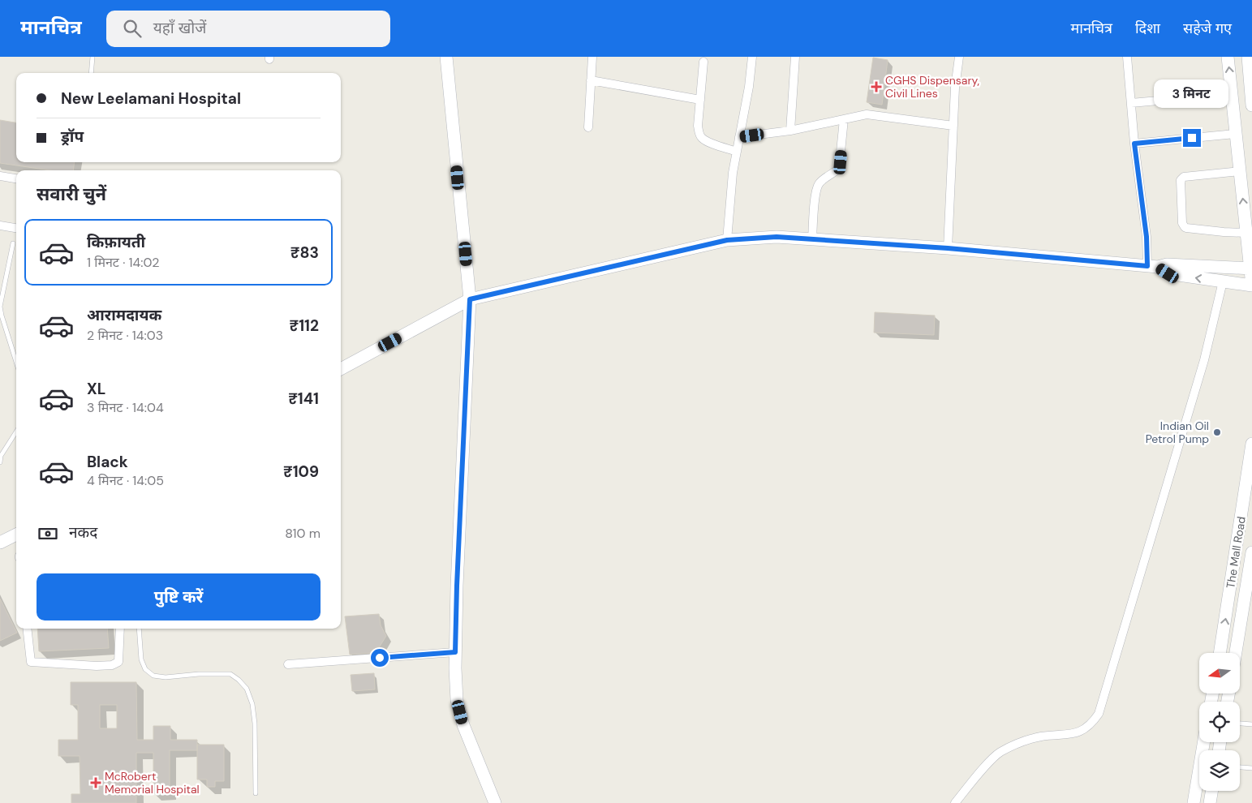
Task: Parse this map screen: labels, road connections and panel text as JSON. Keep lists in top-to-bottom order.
{
  "streets": {
    "street": ["The Mall Road"]
  },
  "places": {
    "health": ["CGHS Dispensary, Civil Lines", "McRobert Memorial Hospital"],
    "other": ["Indian Oil Petrol Pump"]
  },
  "north": "left",
  "page": {
    "header": "मानचित्र",
    "search": "यहाँ खोजें",
    "nav": ["मानचित्र", "दिशा", "सहेजे गए"],
    "banner": ["New Leelamani Hospital", "ड्रॉप"],
    "bubble": "3 मिनट",
    "heading": "सवारी चुनें",
    "list": [
      {
        "name": "किफ़ायती",
        "note": "1 मिनट · 14:02",
        "value": "₹83"
      },
      {
        "name": "आरामदायक",
        "note": "2 मिनट · 14:03",
        "value": "₹112"
      },
      {
        "name": "XL",
        "note": "3 मिनट · 14:04",
        "value": "₹141"
      },
      {
        "name": "Black",
        "note": "4 मिनट · 14:05",
        "value": "₹109"
      }
    ],
    "pay": ["नकद", "810 m"],
    "buttons": "पुष्टि करें"
  }
}
